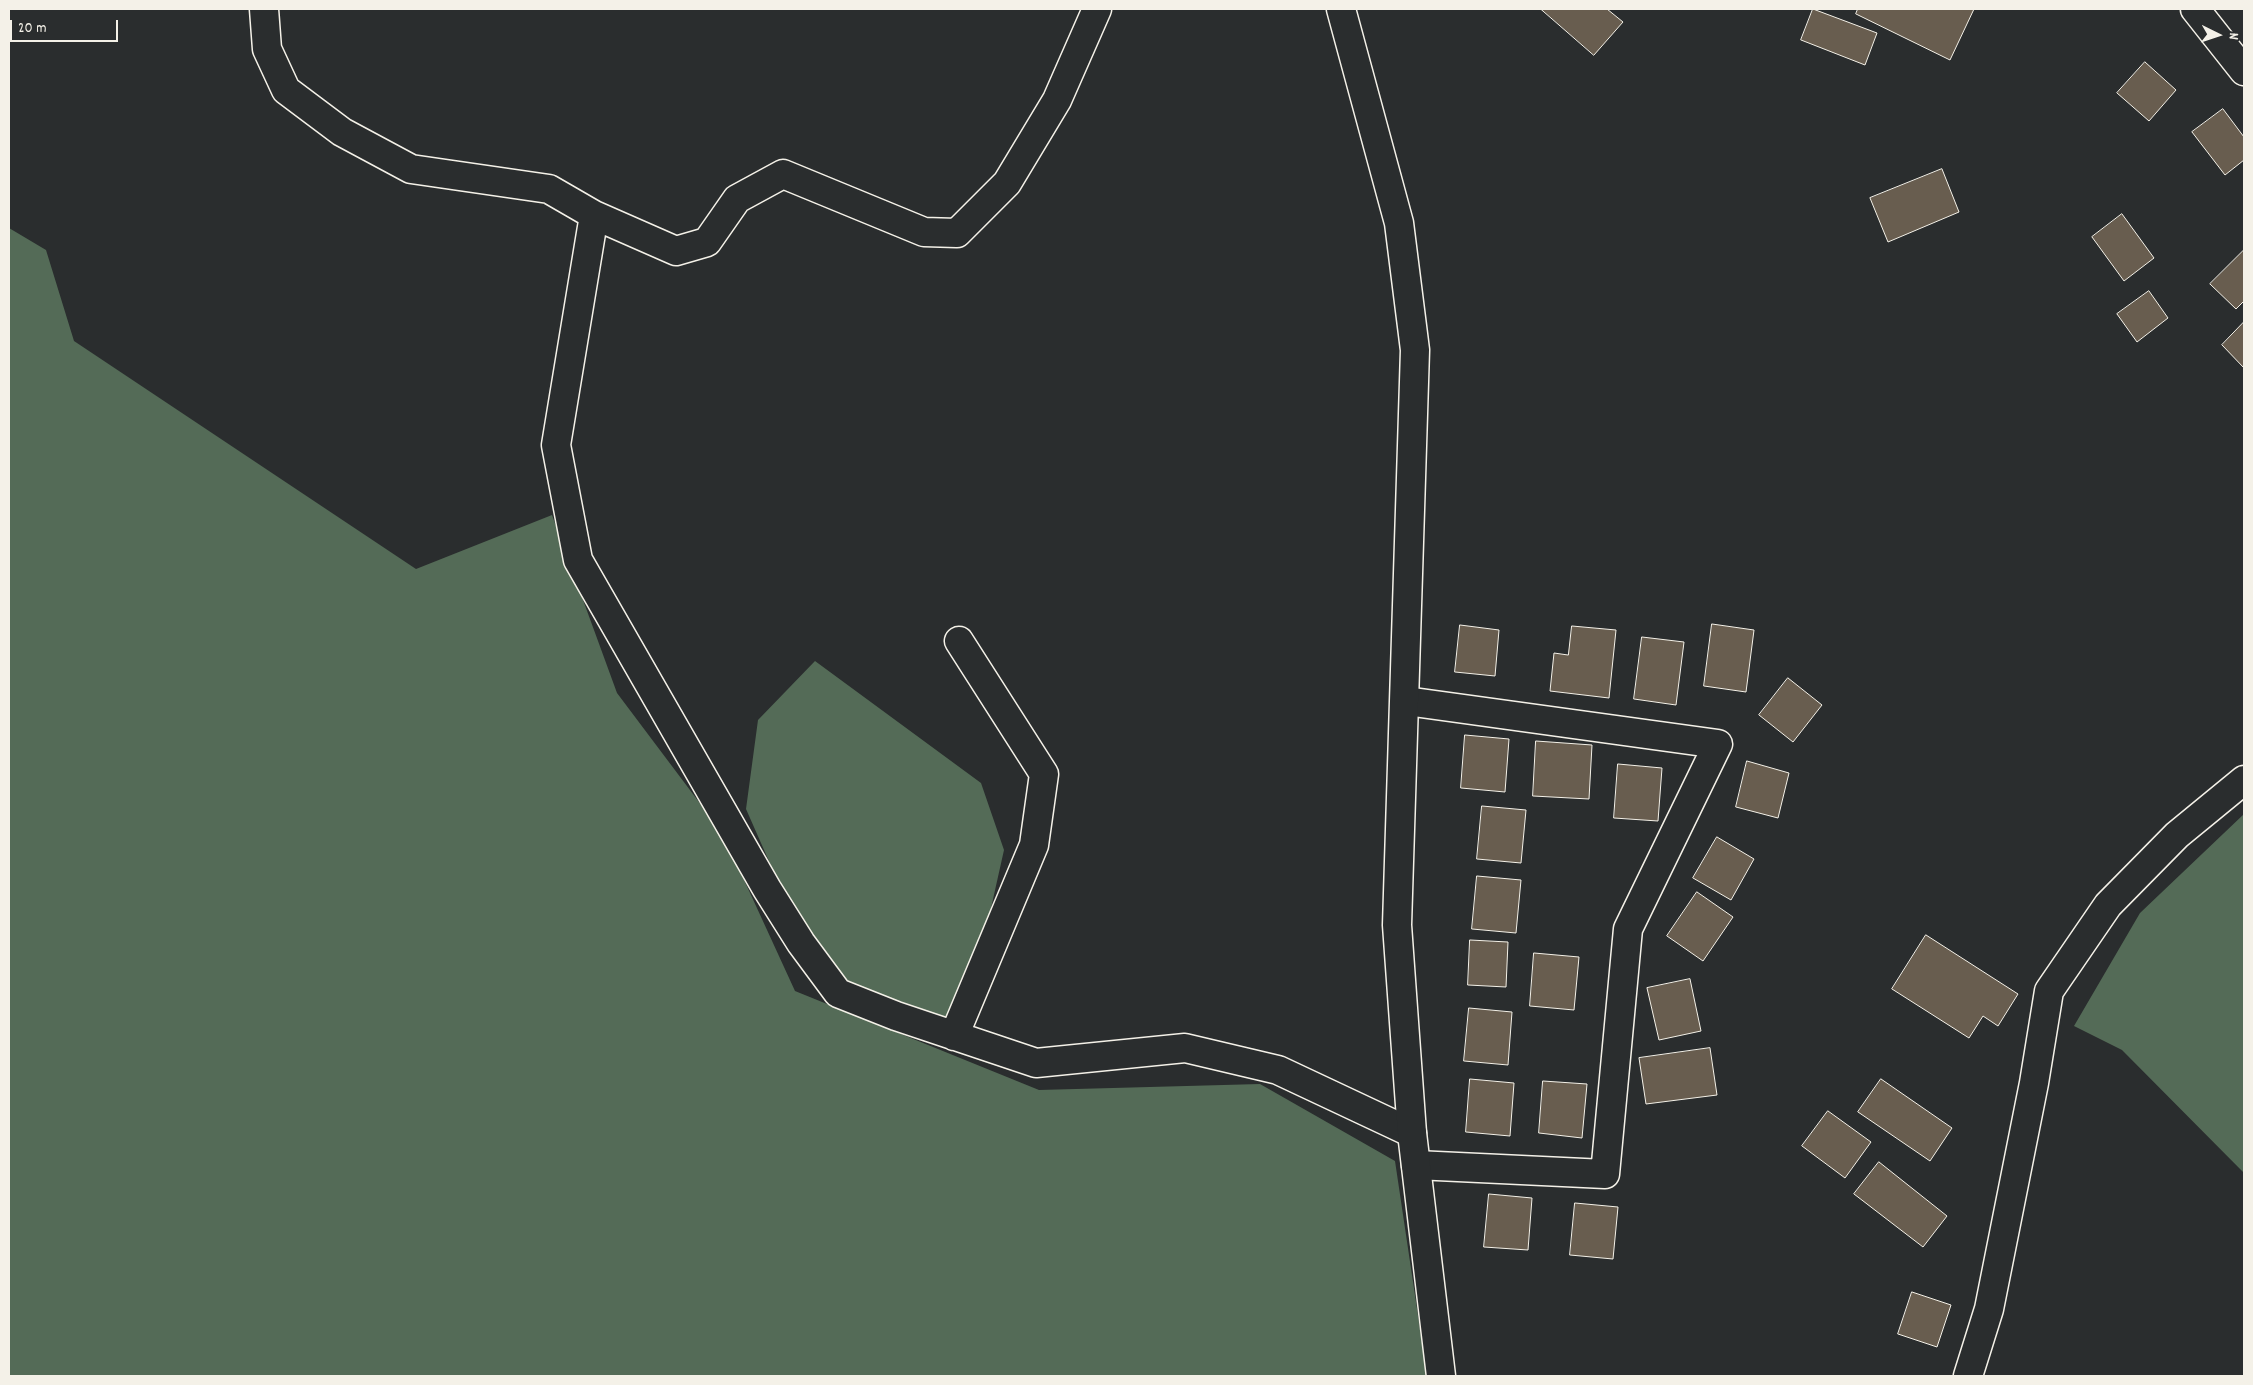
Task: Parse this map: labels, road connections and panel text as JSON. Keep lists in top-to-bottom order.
{
  "scale_bar": "20 m",
  "north": "right"
}
